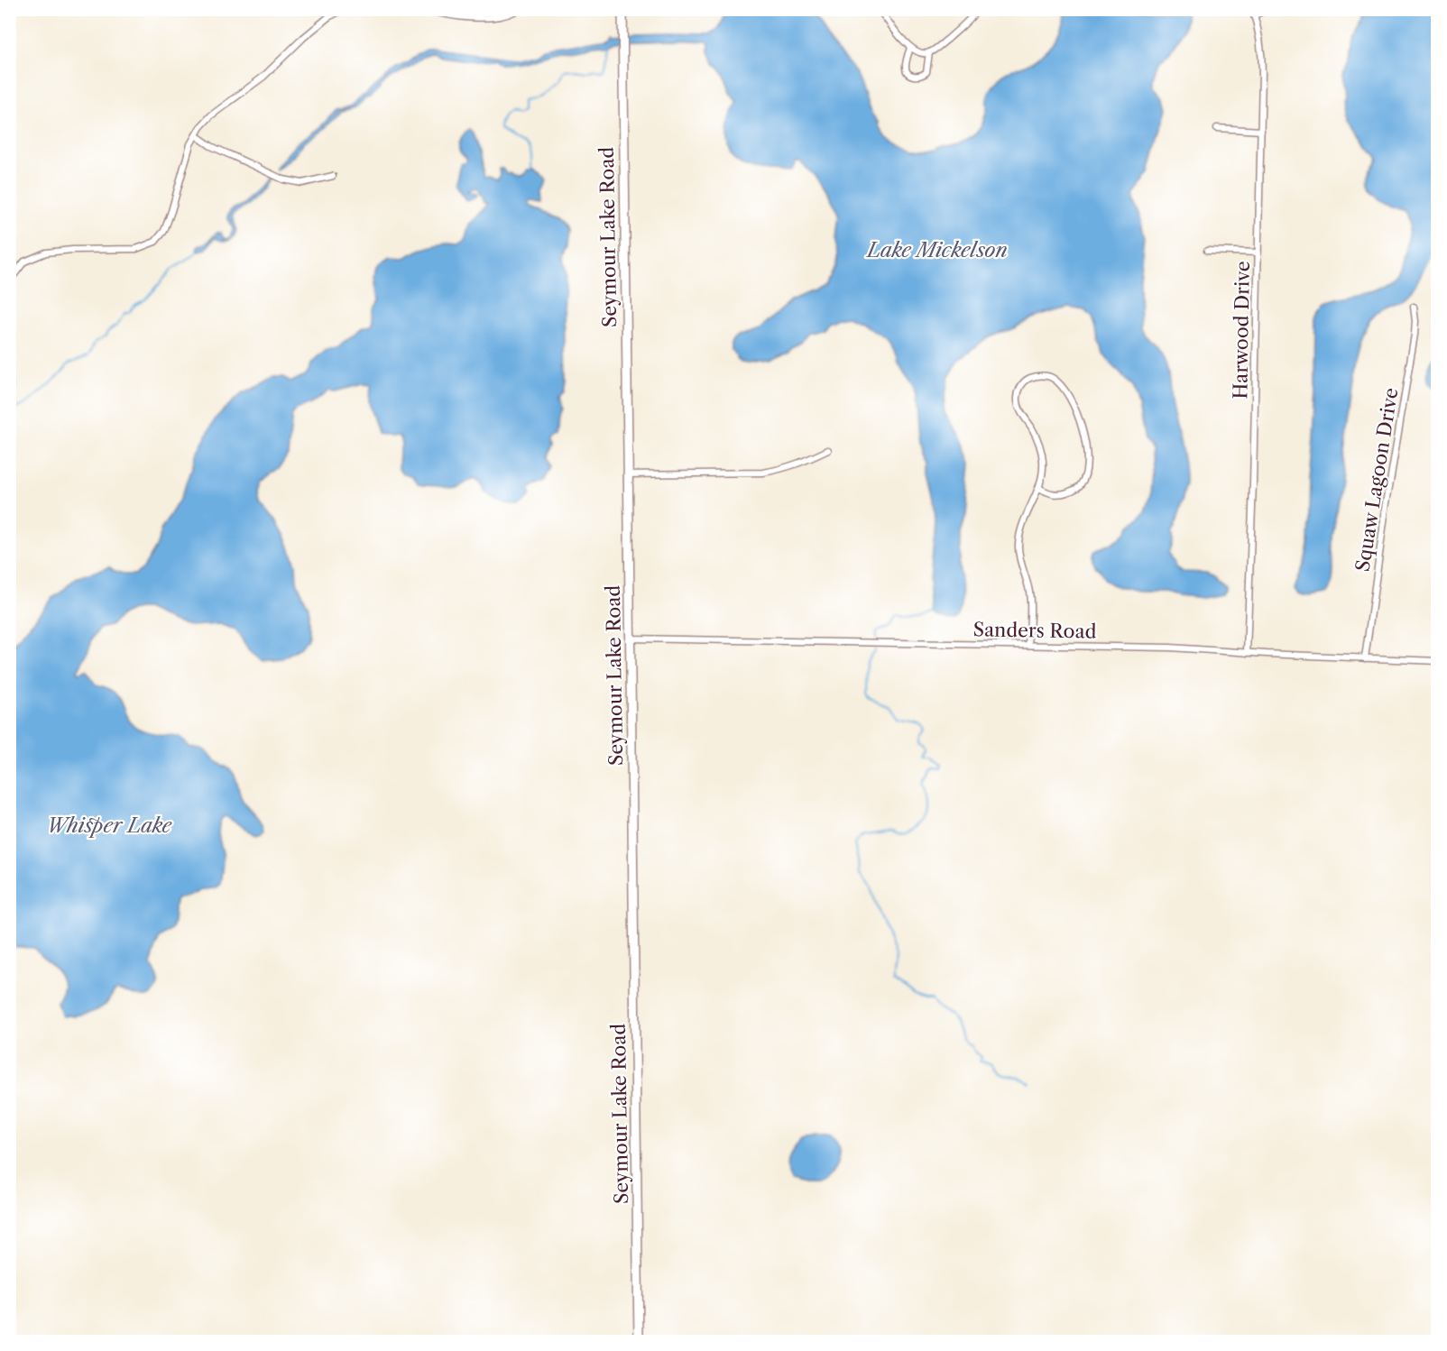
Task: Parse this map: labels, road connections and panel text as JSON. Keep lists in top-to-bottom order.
{
  "streets": {
    "street": [
      "Seymour Lake Road",
      "Harwood Drive",
      "Squaw Lagoon Drive",
      "Sanders Road"
    ]
  },
  "crossings": [
    ["Seymour Lake Road", "Sanders Road"],
    ["Harwood Drive", "Sanders Road"],
    ["Squaw Lagoon Drive", "Sanders Road"]
  ],
  "water": ["Lake Mickelson", "Whisper Lake"]
}
